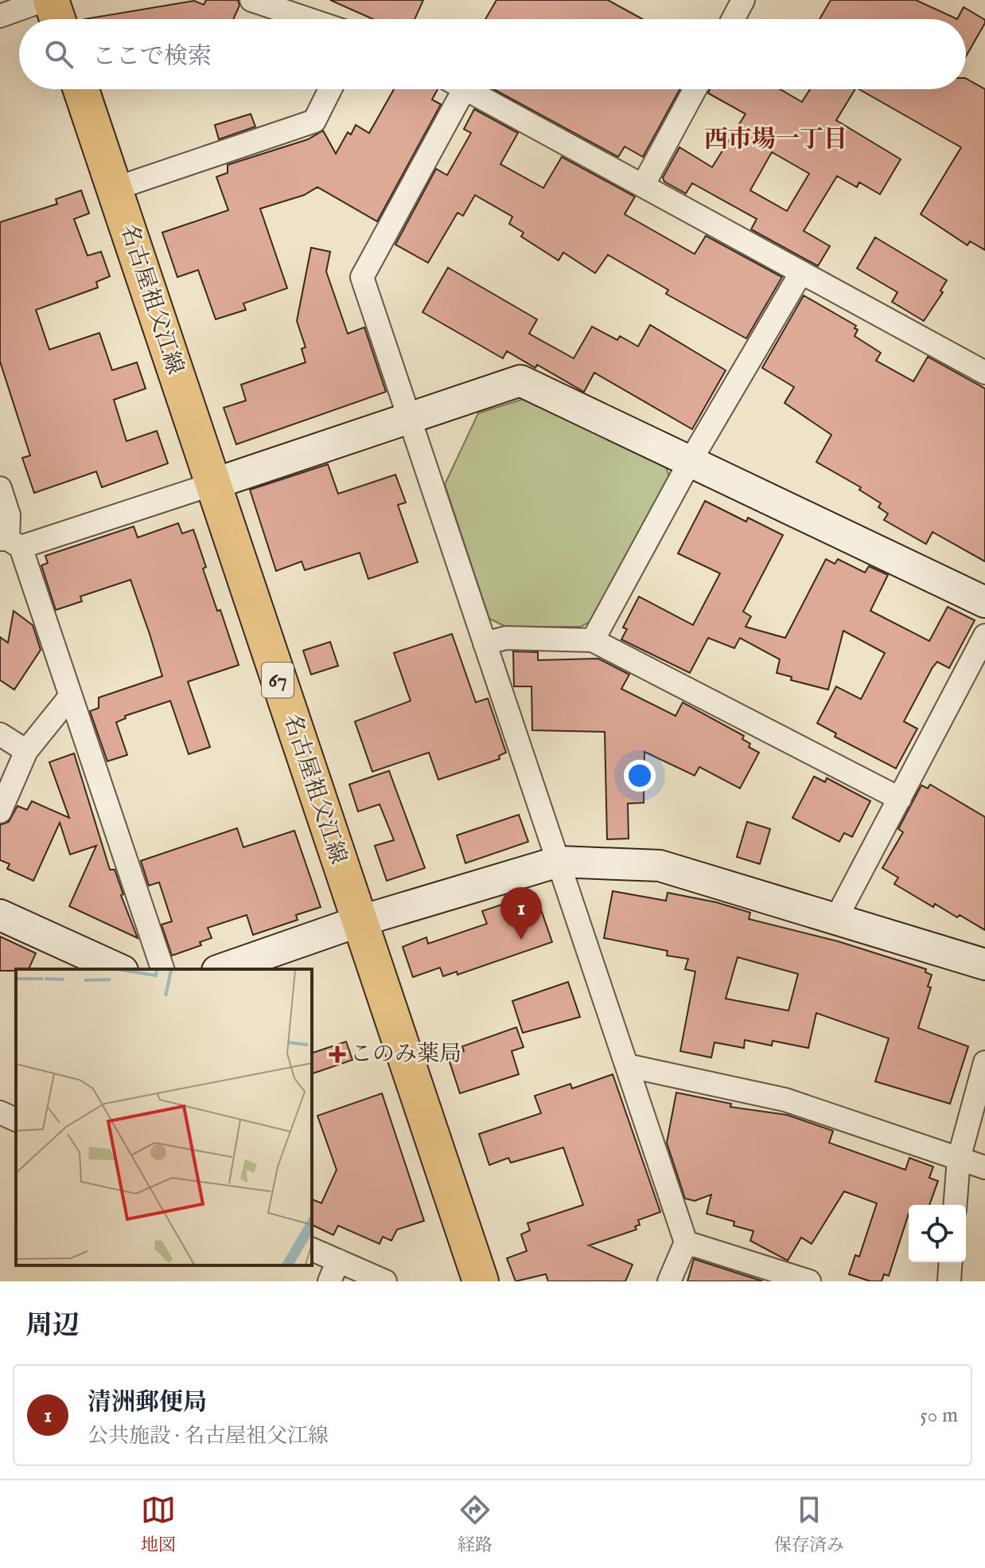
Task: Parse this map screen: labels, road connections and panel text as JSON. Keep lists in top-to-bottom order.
{
  "streets": {
    "main road": ["名古屋祖父江線", "67"]
  },
  "districts": ["西市場一丁目"],
  "places": {
    "health": ["このみ薬局"]
  },
  "page": {
    "search": "ここで検索",
    "pins": "1",
    "heading": "周辺",
    "list": [
      {
        "mark": "1",
        "name": "清洲郵便局",
        "note": "公共施設 · 名古屋祖父江線",
        "value": "50 m"
      }
    ],
    "nav": ["地図", "経路", "保存済み"]
  }
}
